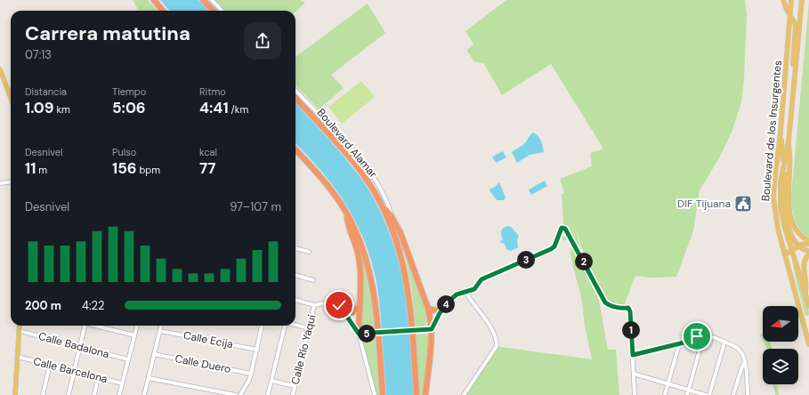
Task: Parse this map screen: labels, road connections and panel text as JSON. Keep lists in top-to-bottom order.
{
  "streets": {
    "highway": ["Boulevard Alamar"],
    "main road": ["Boulevard de los Insurgentes"],
    "street": [
      "Calle Ecija",
      "Calle Badalona",
      "Calle Río Yaqui",
      "Calle Duero",
      "Calle Barcelona"
    ]
  },
  "places": {
    "public building": ["DIF Tijuana"]
  },
  "north": "left",
  "page": {
    "heading": ["Carrera matutina", "07:13"],
    "stats": [
      ["Distancia", "1.09 km"],
      ["Tiempo", "5:06"],
      ["Ritmo", "4:41 /km"],
      ["Desnivel", "11 m"],
      ["Pulso", "156 bpm"],
      ["kcal", "77"]
    ],
    "chart": ["Desnivel", "97–107 m"],
    "pins": [
      "3",
      "2",
      "4",
      "1",
      "5"
    ],
    "list": [
      {
        "name": "200 m",
        "note": "4:22"
      }
    ]
  }
}
